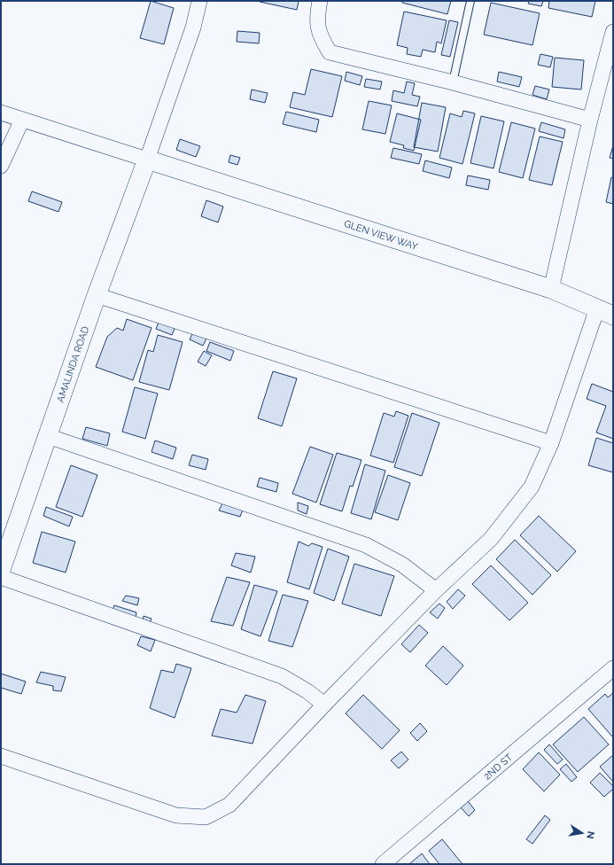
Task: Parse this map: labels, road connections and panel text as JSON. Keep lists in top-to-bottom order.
{
  "streets": {
    "street": ["GLEN VIEW WAY", "AMALINDA ROAD", "2ND ST"]
  },
  "crossings": [
    ["GLEN VIEW WAY", "AMALINDA ROAD"]
  ],
  "north": "right"
}
